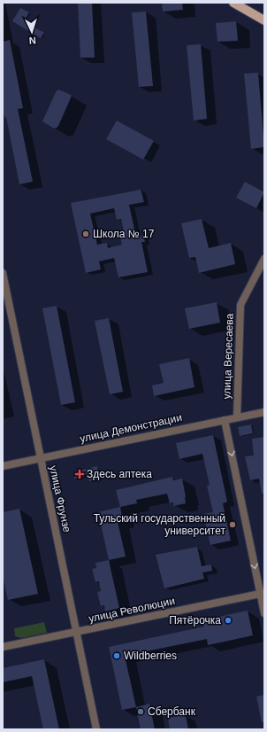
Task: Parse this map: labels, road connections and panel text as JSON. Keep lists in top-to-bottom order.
{
  "streets": {
    "street": [
      "улица Вересаева",
      "улица Демонстрации",
      "улица Фрунзе",
      "улица Революции"
    ]
  },
  "crossings": [
    ["улица Вересаева", "улица Демонстрации"],
    ["улица Демонстрации", "улица Фрунзе"],
    ["улица Фрунзе", "улица Революции"]
  ],
  "places": {
    "other": [
      "Школа № 17",
      "Тульский государственный университет",
      "Пятёрочка",
      "Wildberries",
      "Сбербанк"
    ],
    "health": ["Здесь аптека"]
  },
  "north": "bottom"
}
